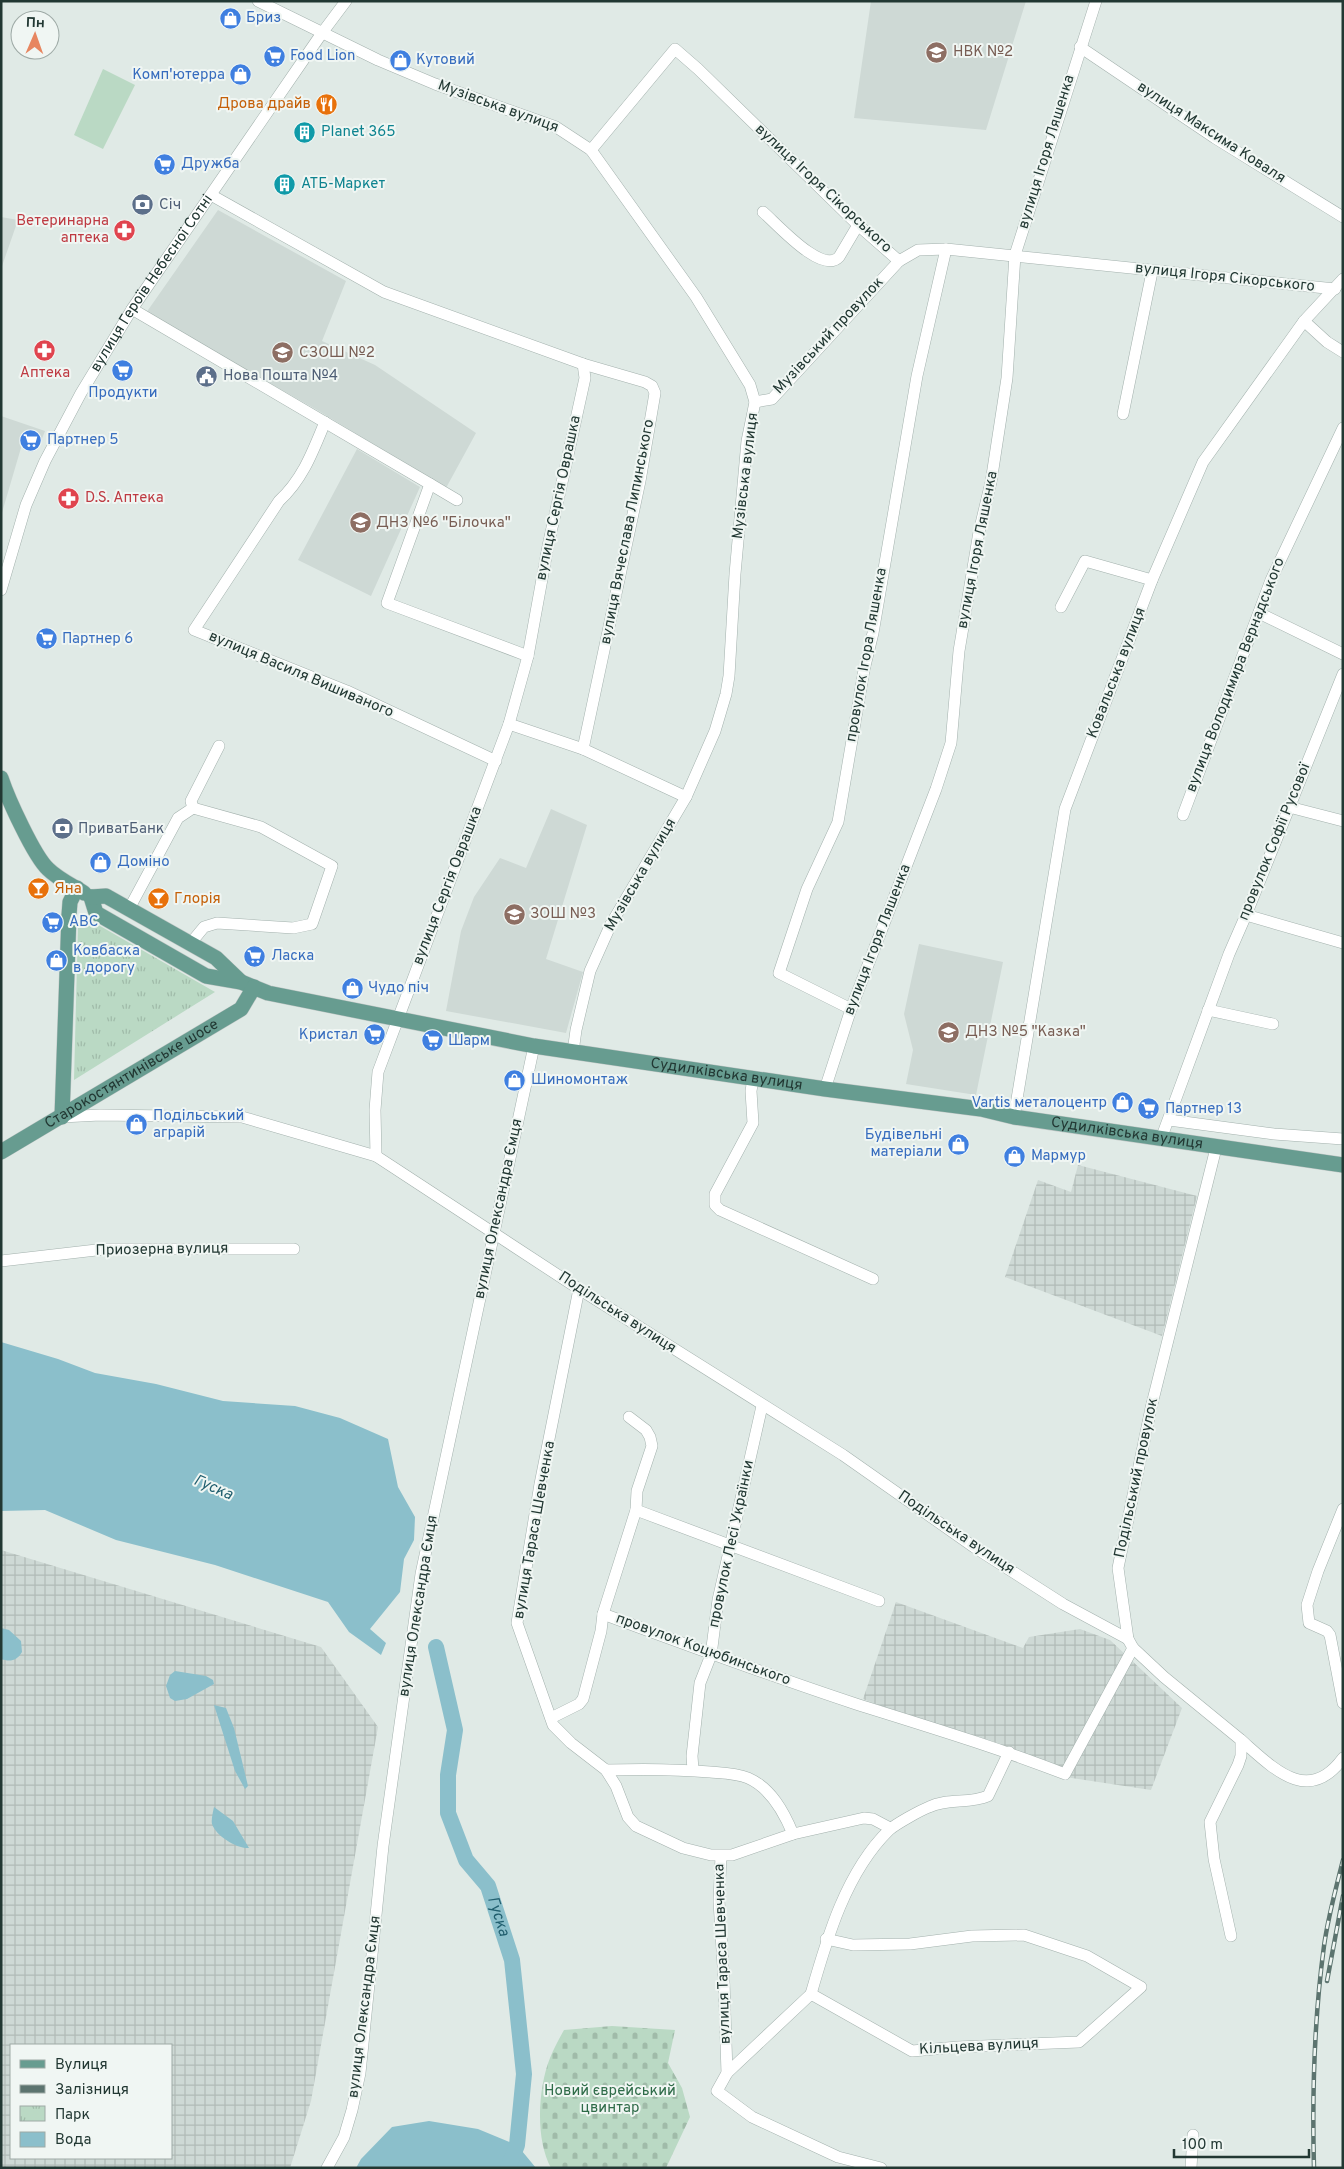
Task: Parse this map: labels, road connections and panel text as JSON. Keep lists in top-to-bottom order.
{
  "streets": {
    "main road": ["Старокостянтинівське шосе", "Судилківська вулиця"],
    "street": [
      "Музівська вулиця",
      "вулиця Максима Коваля",
      "вулиця Ігоря Ляшенка",
      "вулиця Ігоря Сікорського",
      "вулиця Героїв Небесної Сотні",
      "Музівський провулок",
      "вулиця Сергія Оврашка",
      "вулиця Вячеслава Липинського",
      "провулок Ігора Ляшенка",
      "Ковальська вулиця",
      "вулиця Василя Вишиваного",
      "вулиця Володимира Вернадського",
      "провулок Софії Русової",
      "вулиця Олександра Ємця",
      "Приозерна вулиця",
      "Подільська вулиця",
      "Подільський провулок",
      "вулиця Тараса Шевченка",
      "провулок Лесі Українки",
      "провулок Коцюбинського",
      "Кільцева вулиця"
    ]
  },
  "crossings": [
    ["Музівська вулиця", "вулиця Ігоря Сікорського"],
    ["Музівська вулиця", "вулиця Героїв Небесної Сотні"],
    ["Музівська вулиця", "Музівський провулок"],
    ["Музівська вулиця", "Судилківська вулиця"],
    ["вулиця Максима Коваля", "вулиця Ігоря Ляшенка"],
    ["вулиця Ігоря Ляшенка", "вулиця Ігоря Сікорського"],
    ["вулиця Ігоря Ляшенка", "провулок Ігора Ляшенка"],
    ["вулиця Ігоря Ляшенка", "Судилківська вулиця"],
    ["вулиця Ігоря Сікорського", "Музівський провулок"],
    ["вулиця Ігоря Сікорського", "провулок Ігора Ляшенка"],
    ["вулиця Ігоря Сікорського", "Ковальська вулиця"],
    ["вулиця Сергія Оврашка", "вулиця Вячеслава Липинського"],
    ["вулиця Сергія Оврашка", "вулиця Василя Вишиваного"],
    ["вулиця Сергія Оврашка", "Судилківська вулиця"],
    ["вулиця Сергія Оврашка", "Подільська вулиця"],
    ["Ковальська вулиця", "Судилківська вулиця"],
    ["провулок Софії Русової", "Судилківська вулиця"],
    ["Старокостянтинівське шосе", "Судилківська вулиця"],
    ["Старокостянтинівське шосе", "Подільська вулиця"],
    ["Судилківська вулиця", "вулиця Олександра Ємця"],
    ["Судилківська вулиця", "Подільський провулок"],
    ["вулиця Олександра Ємця", "Подільська вулиця"],
    ["Подільська вулиця", "Подільський провулок"],
    ["Подільська вулиця", "вулиця Тараса Шевченка"],
    ["Подільська вулиця", "провулок Лесі Українки"],
    ["Подільська вулиця", "провулок Коцюбинського"],
    ["Подільський провулок", "провулок Коцюбинського"],
    ["провулок Лесі Українки", "провулок Коцюбинського"]
  ],
  "water": ["Гуска"],
  "parks": ["Новий єврейський цвинтар"],
  "places": {
    "shop": [
      "Бриз",
      "Кутовий",
      "Комп'ютерра",
      "Доміно",
      "Ковбаска в дорогу",
      "Чудо піч",
      "Шиномонтаж",
      "Vartis металоцентр",
      "Подільський аграрій",
      "Будівельні матеріали",
      "Мармур"
    ],
    "school or university": [
      "НВК №2",
      "СЗОШ №2",
      "ДНЗ №6 \"Білочка\"",
      "ЗОШ №3",
      "ДНЗ №5 \"Казка\""
    ],
    "supermarket": [
      "Food Lion",
      "Дружба",
      "Продукти",
      "Партнер 5",
      "Партнер 6",
      "АВС",
      "Ласка",
      "Кристал",
      "Шарм",
      "Партнер 13"
    ],
    "restaurant": ["Дрова драйв"],
    "building": ["Planet 365", "АТБ-Маркет"],
    "bank": ["Січ", "ПриватБанк"],
    "pharmacy": ["Ветеринарна аптека", "Аптека", "D.S. Аптека"],
    "public building": ["Нова Пошта №4"],
    "bar": ["Яна", "Глорія"]
  },
  "legend": [
    "Вулиця",
    "Залізниця",
    "Парк",
    "Вода"
  ],
  "scale_bar": "100 m",
  "north": "top"
}
